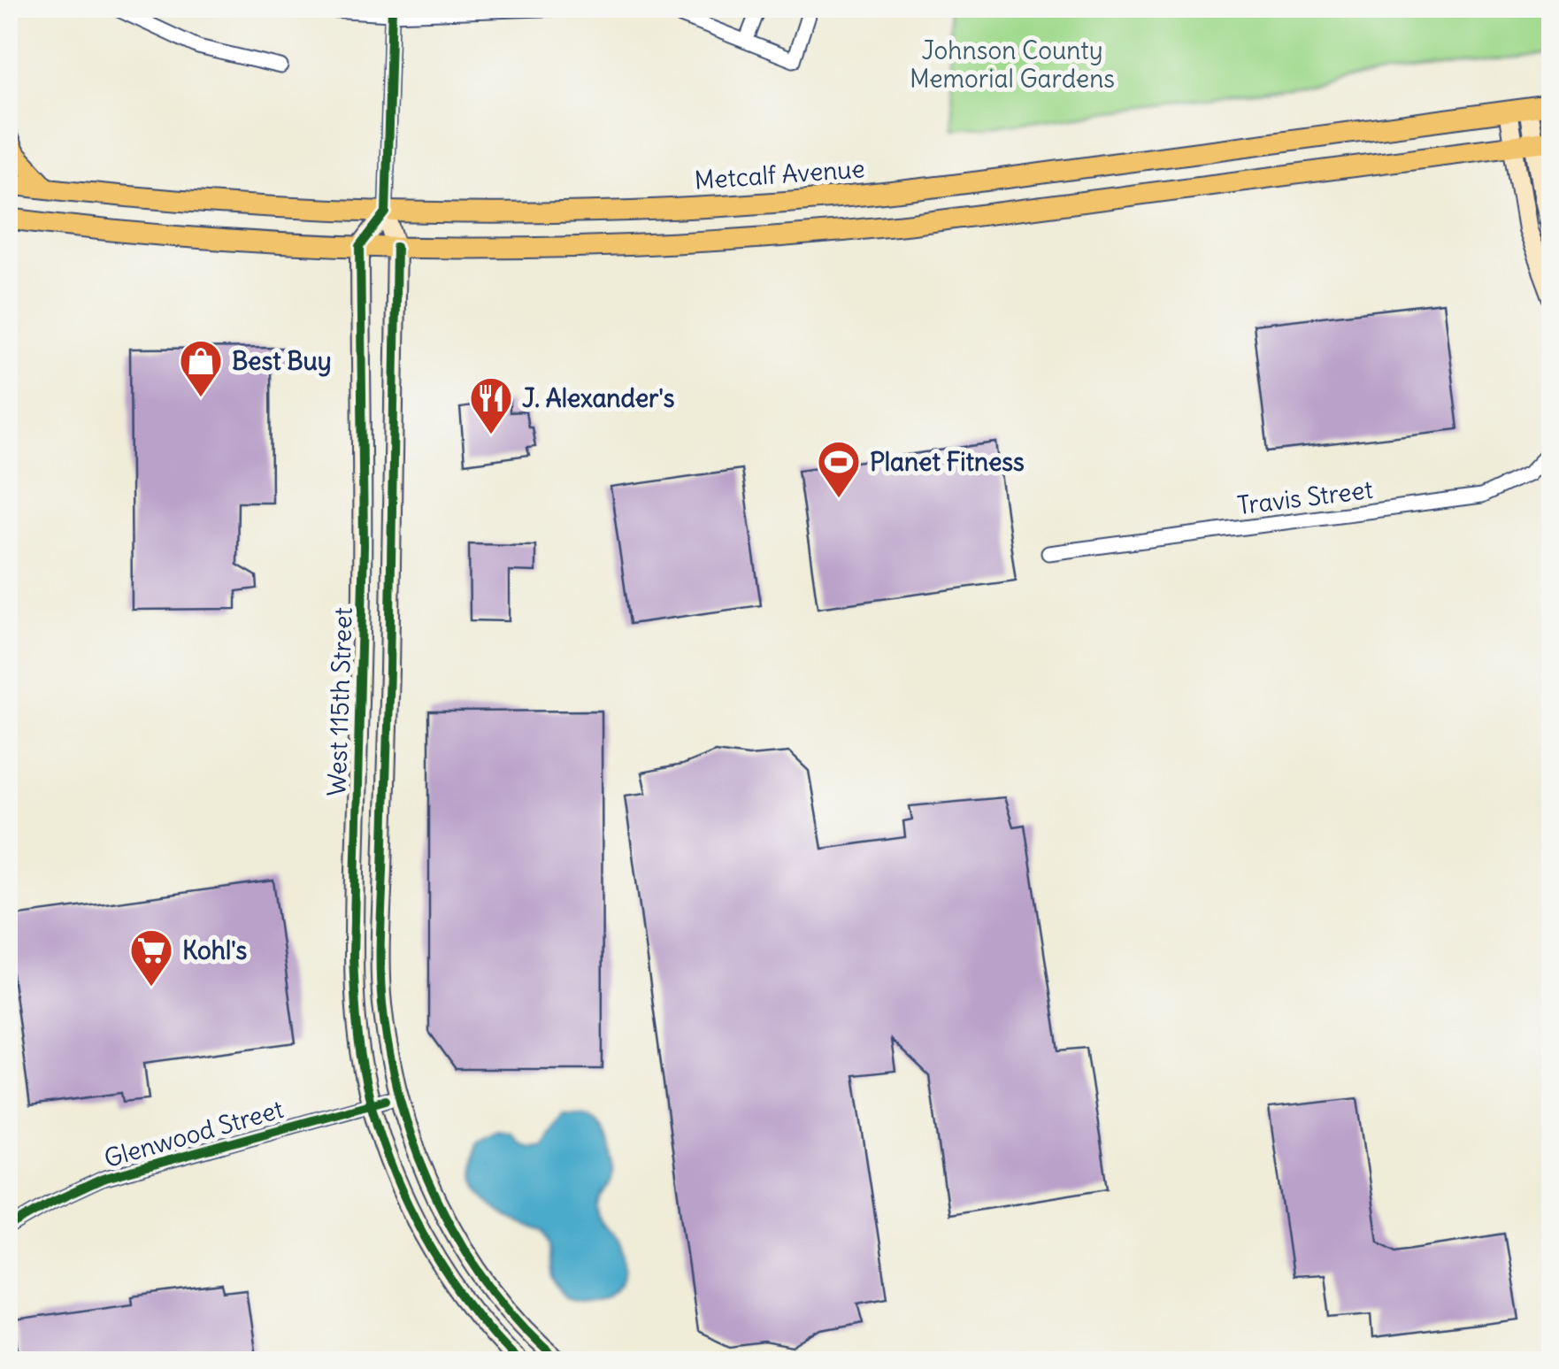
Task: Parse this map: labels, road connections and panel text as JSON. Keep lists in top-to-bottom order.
{
  "streets": {
    "main road": ["Metcalf Avenue"],
    "street": ["Travis Street", "West 115th Street", "Glenwood Street"]
  },
  "crossings": [
    ["Metcalf Avenue", "West 115th Street"],
    ["West 115th Street", "Glenwood Street"]
  ],
  "parks": ["Johnson County Memorial Gardens"],
  "places": {
    "shop": ["Best Buy"],
    "restaurant": ["J. Alexander's"],
    "sports": ["Planet Fitness"],
    "supermarket": ["Kohl's"]
  }
}
